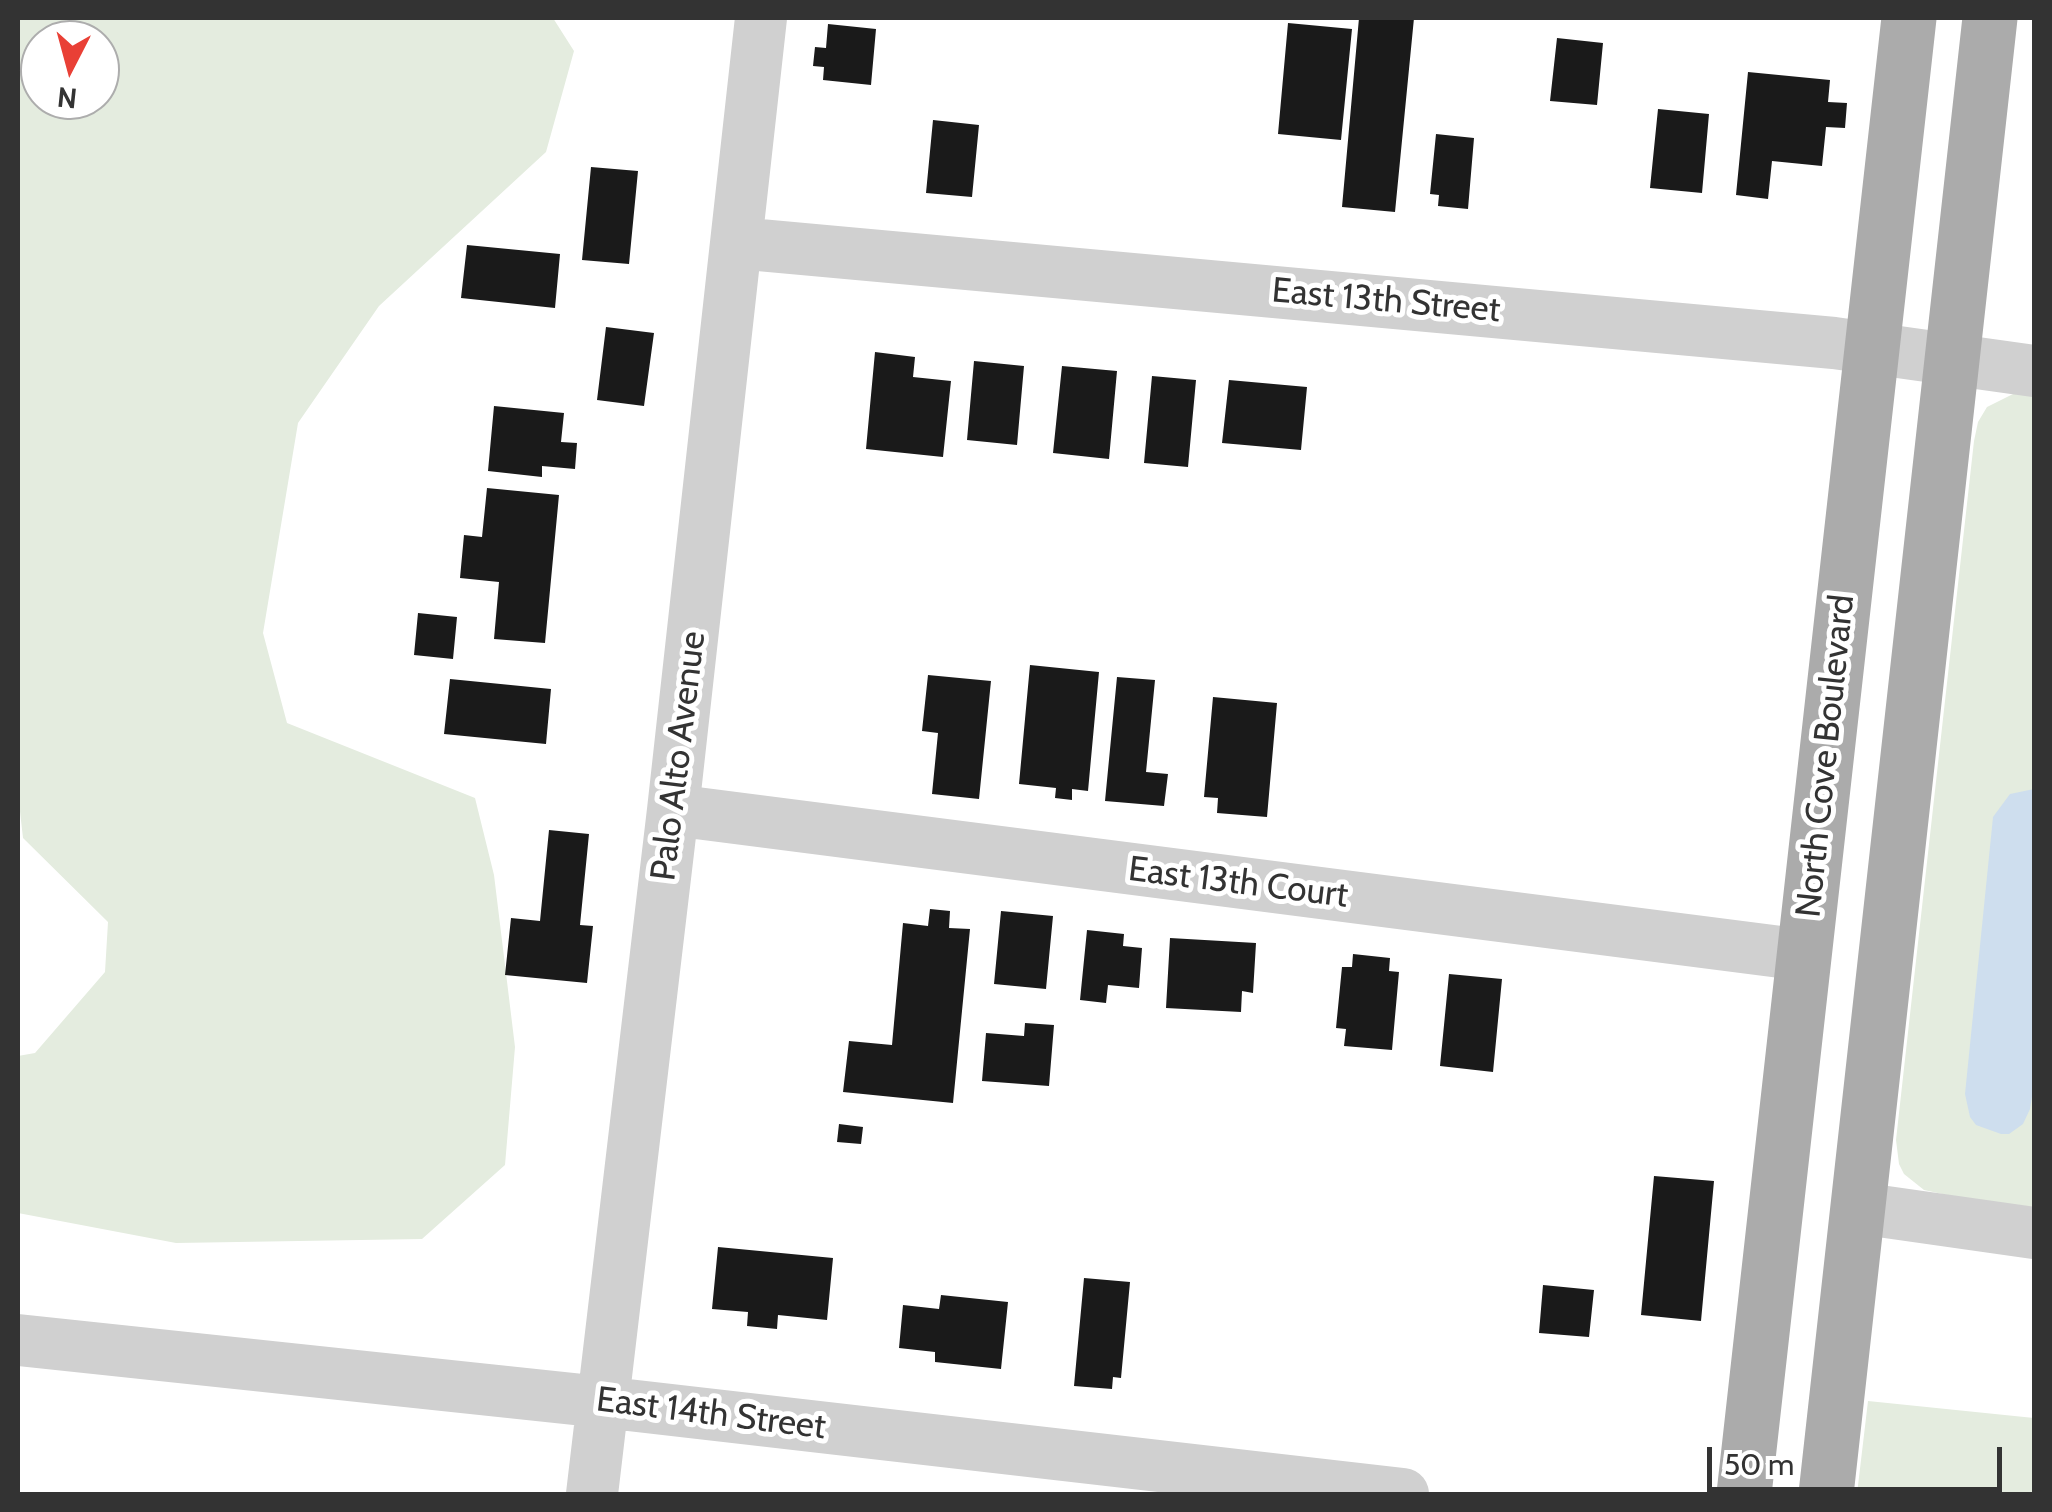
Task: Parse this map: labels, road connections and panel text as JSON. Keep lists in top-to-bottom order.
{
  "streets": {
    "main road": ["North Cove Boulevard"],
    "street": [
      "East 13th Street",
      "Palo Alto Avenue",
      "East 13th Court",
      "East 14th Street"
    ]
  },
  "crossings": [
    ["East 13th Street", "Palo Alto Avenue"],
    ["East 13th Street", "North Cove Boulevard"],
    ["Palo Alto Avenue", "East 13th Court"],
    ["Palo Alto Avenue", "East 14th Street"],
    ["North Cove Boulevard", "East 13th Court"]
  ],
  "scale_bar": "50 m",
  "north": "bottom"
}
